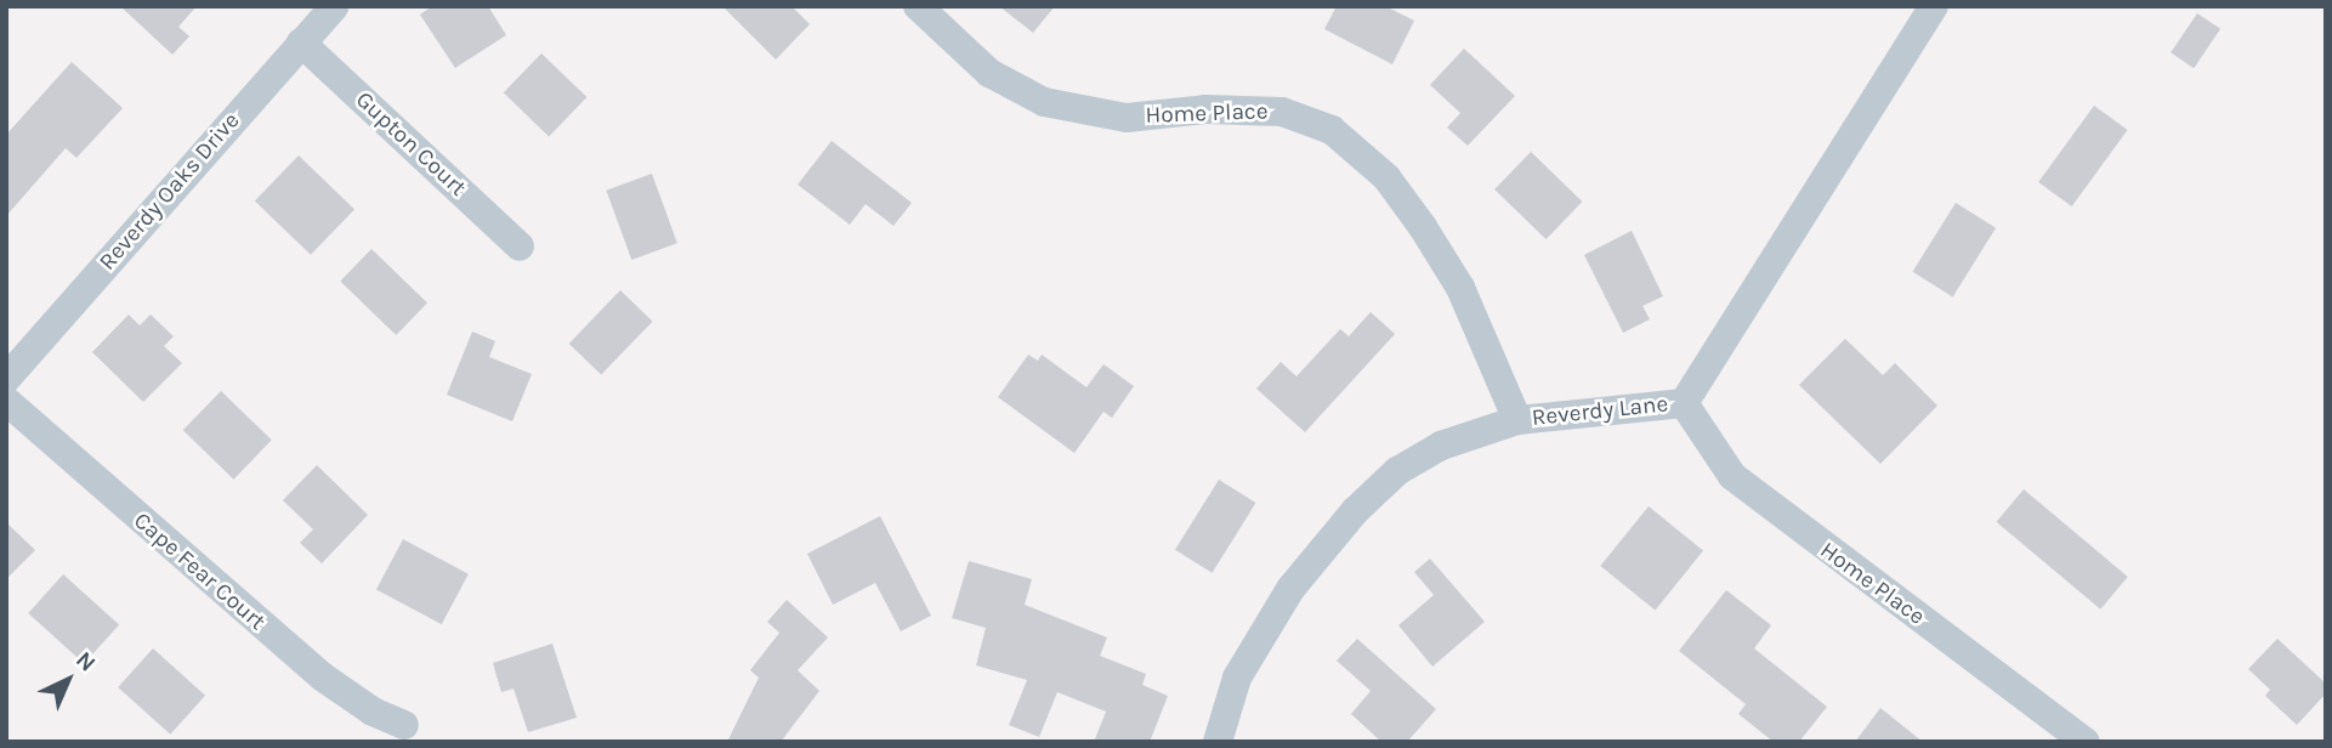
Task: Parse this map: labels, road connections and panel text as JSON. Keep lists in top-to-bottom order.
{
  "streets": {
    "street": [
      "Home Place",
      "Gupton Court",
      "Reverdy Oaks Drive",
      "Reverdy Lane",
      "Cape Fear Court"
    ]
  },
  "crossings": [
    ["Home Place", "Reverdy Lane"],
    ["Gupton Court", "Reverdy Oaks Drive"]
  ],
  "north": "top right"
}
